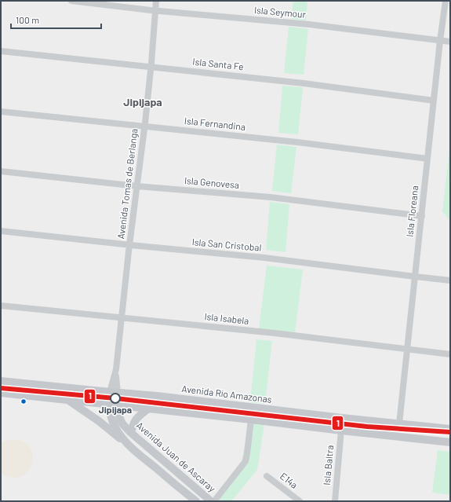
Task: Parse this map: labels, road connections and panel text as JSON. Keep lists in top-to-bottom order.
{
  "streets": {
    "main road": ["Avenida Río Amazonas", "Avenida Juan de Ascaray"],
    "street": [
      "Isla Seymour",
      "Isla Santa Fe",
      "Isla Fernandina",
      "Isla Genovesa",
      "Avenida Tomas de Berlanga",
      "Isla Floreana",
      "Isla San Cristobal",
      "Isla Isabela",
      "Isla Baltra",
      "E14a"
    ]
  },
  "crossings": [
    ["Isla Seymour", "Avenida Tomas de Berlanga"],
    ["Isla Seymour", "Isla Floreana"],
    ["Isla Santa Fe", "Avenida Tomas de Berlanga"],
    ["Isla Santa Fe", "Isla Floreana"],
    ["Isla Fernandina", "Avenida Tomas de Berlanga"],
    ["Isla Fernandina", "Isla Floreana"],
    ["Isla Genovesa", "Avenida Tomas de Berlanga"],
    ["Isla Genovesa", "Isla Floreana"],
    ["Avenida Tomas de Berlanga", "Isla San Cristobal"],
    ["Avenida Tomas de Berlanga", "Isla Isabela"],
    ["Avenida Tomas de Berlanga", "Avenida Río Amazonas"],
    ["Avenida Tomas de Berlanga", "Avenida Juan de Ascaray"],
    ["Isla Floreana", "Isla San Cristobal"],
    ["Isla Floreana", "Isla Isabela"],
    ["Isla Floreana", "Avenida Río Amazonas"],
    ["Avenida Río Amazonas", "Avenida Juan de Ascaray"]
  ],
  "districts": ["Jipijapa"],
  "places": ["Jipijapa"],
  "lines": ["transit line 1"],
  "scale_bar": "100 m"
}
